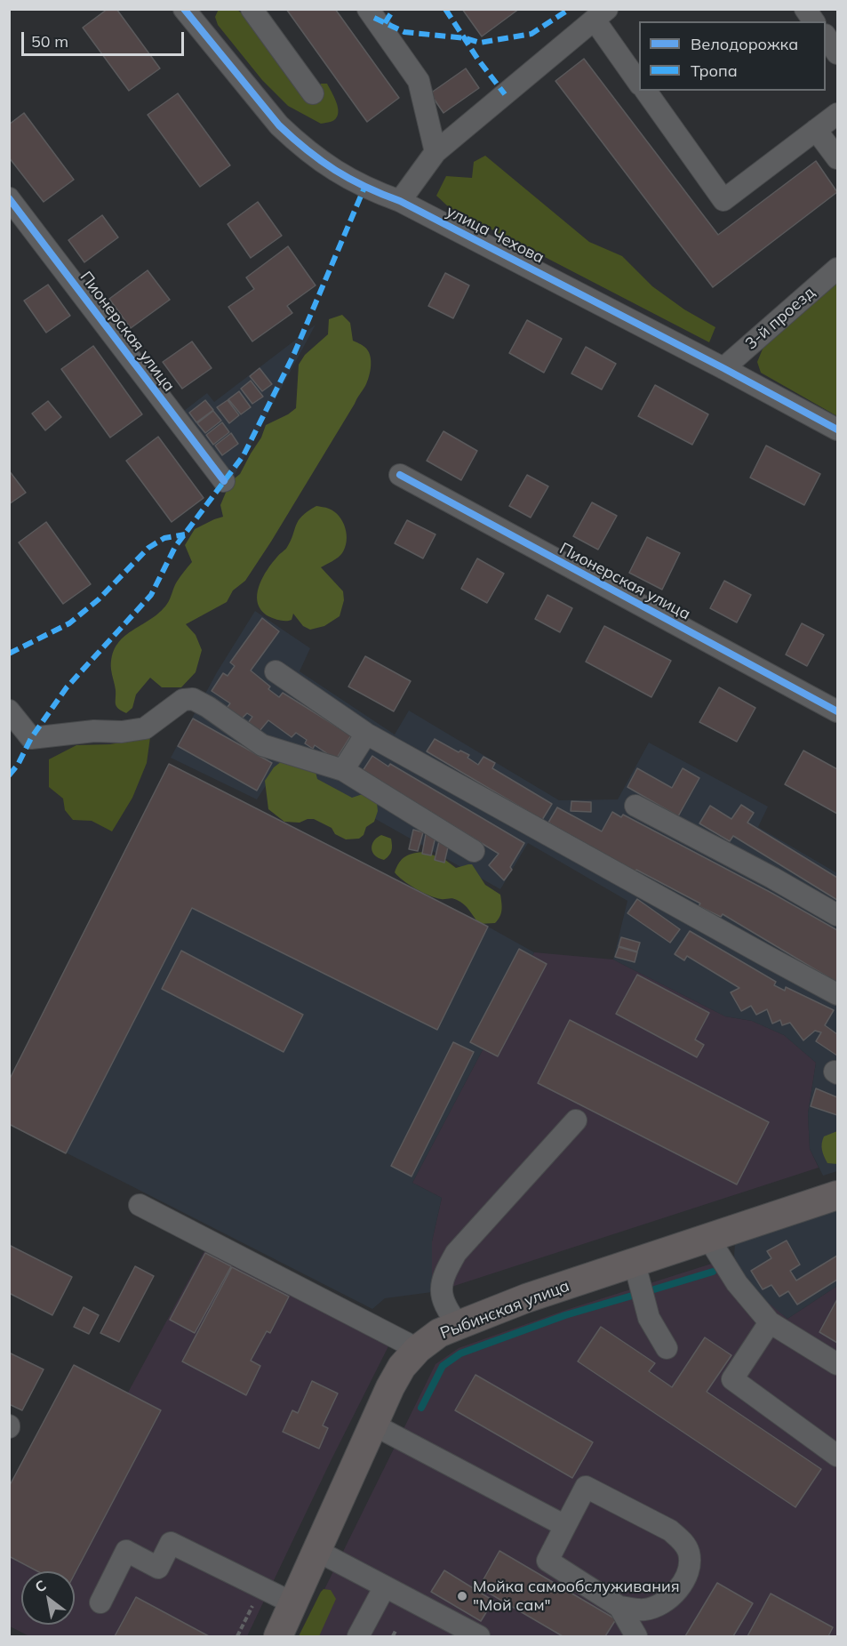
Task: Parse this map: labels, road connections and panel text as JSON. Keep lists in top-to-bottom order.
{
  "streets": {
    "main road": ["Рыбинская улица"],
    "street": ["улица Чехова", "3-й проезд", "Пионерская улица"]
  },
  "crossings": [
    ["улица Чехова", "3-й проезд"]
  ],
  "places": ["Мойка самообслуживания \"Мой сам\""],
  "legend": ["Велодорожка", "Тропа"],
  "scale_bar": "50 m",
  "north": "top left"
}
